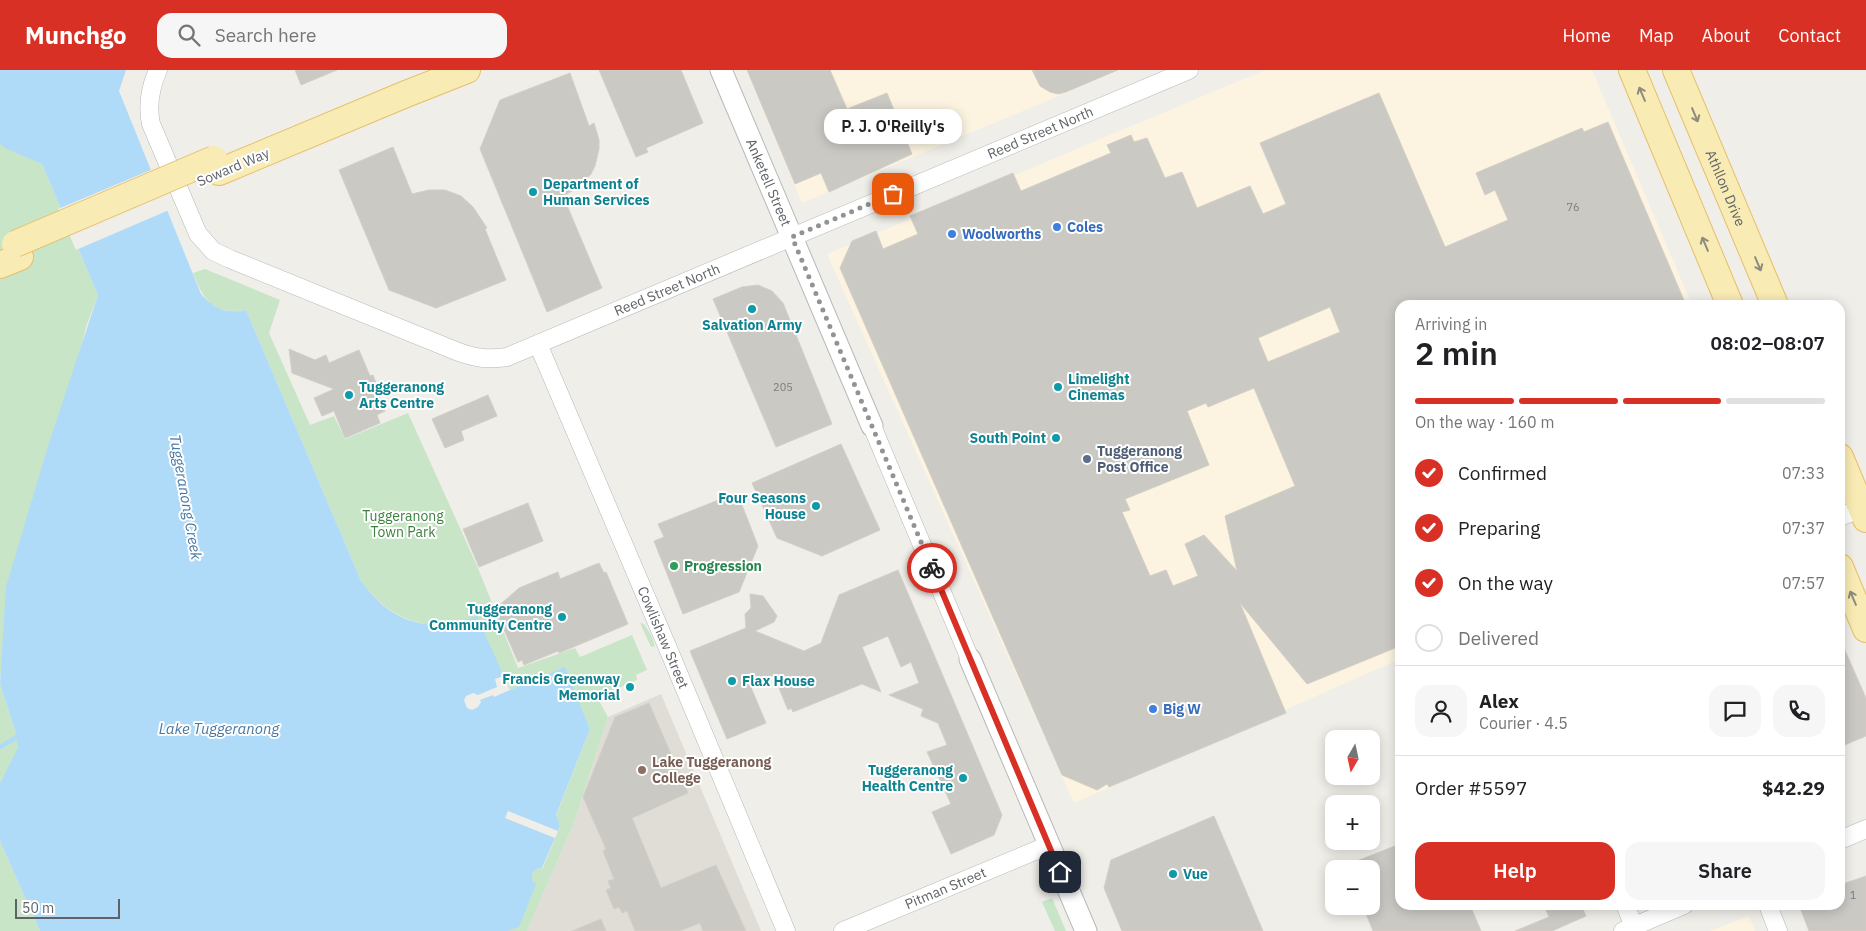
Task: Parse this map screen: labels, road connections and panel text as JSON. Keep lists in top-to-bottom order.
{
  "streets": {
    "main road": ["Soward Way", "Athllon Drive"],
    "street": [
      "Reed Street North",
      "Anketell Street",
      "Cowlishaw Street",
      "Pitman Street"
    ]
  },
  "crossings": [
    ["Reed Street North", "Anketell Street"],
    ["Reed Street North", "Cowlishaw Street"],
    ["Anketell Street", "Pitman Street"]
  ],
  "water": ["Tuggeranong Creek", "Lake Tuggeranong"],
  "parks": ["Tuggeranong Town Park"],
  "places": [
    "Department of Human Services",
    "P. J. O'Reilly's",
    "Coles",
    "Woolworths",
    "Salvation Army",
    "Limelight Cinemas",
    "Tuggeranong Arts Centre",
    "South Point",
    "Tuggeranong Post Office",
    "Four Seasons House",
    "Progression",
    "Tuggeranong Community Centre",
    "Flax House",
    "Francis Greenway Memorial",
    "Big W",
    "Lake Tuggeranong College",
    "Tuggeranong Health Centre",
    "Vue"
  ],
  "house_numbers": ["76", "205", "1"],
  "scale_bar": "50 m",
  "north": "bottom",
  "page": {
    "header": "Munchgo",
    "search": "Search here",
    "nav": [
      "Home",
      "Map",
      "About",
      "Contact"
    ],
    "bubble": "P. J. O'Reilly's",
    "heading": ["2 min", "Arriving in", "08:02–08:07"],
    "panel": [
      "Alex",
      "Courier · 4.5",
      "Order #5597",
      "$42.29"
    ],
    "bar": "On the way · 160 m",
    "list": [
      ["Confirmed", "07:33"],
      ["Preparing", "07:37"],
      ["On the way", "07:57"],
      "Delivered"
    ],
    "map_buttons": ["+", "−"],
    "buttons": ["Help", "Share"],
    "scale": "50 m"
  }
}
